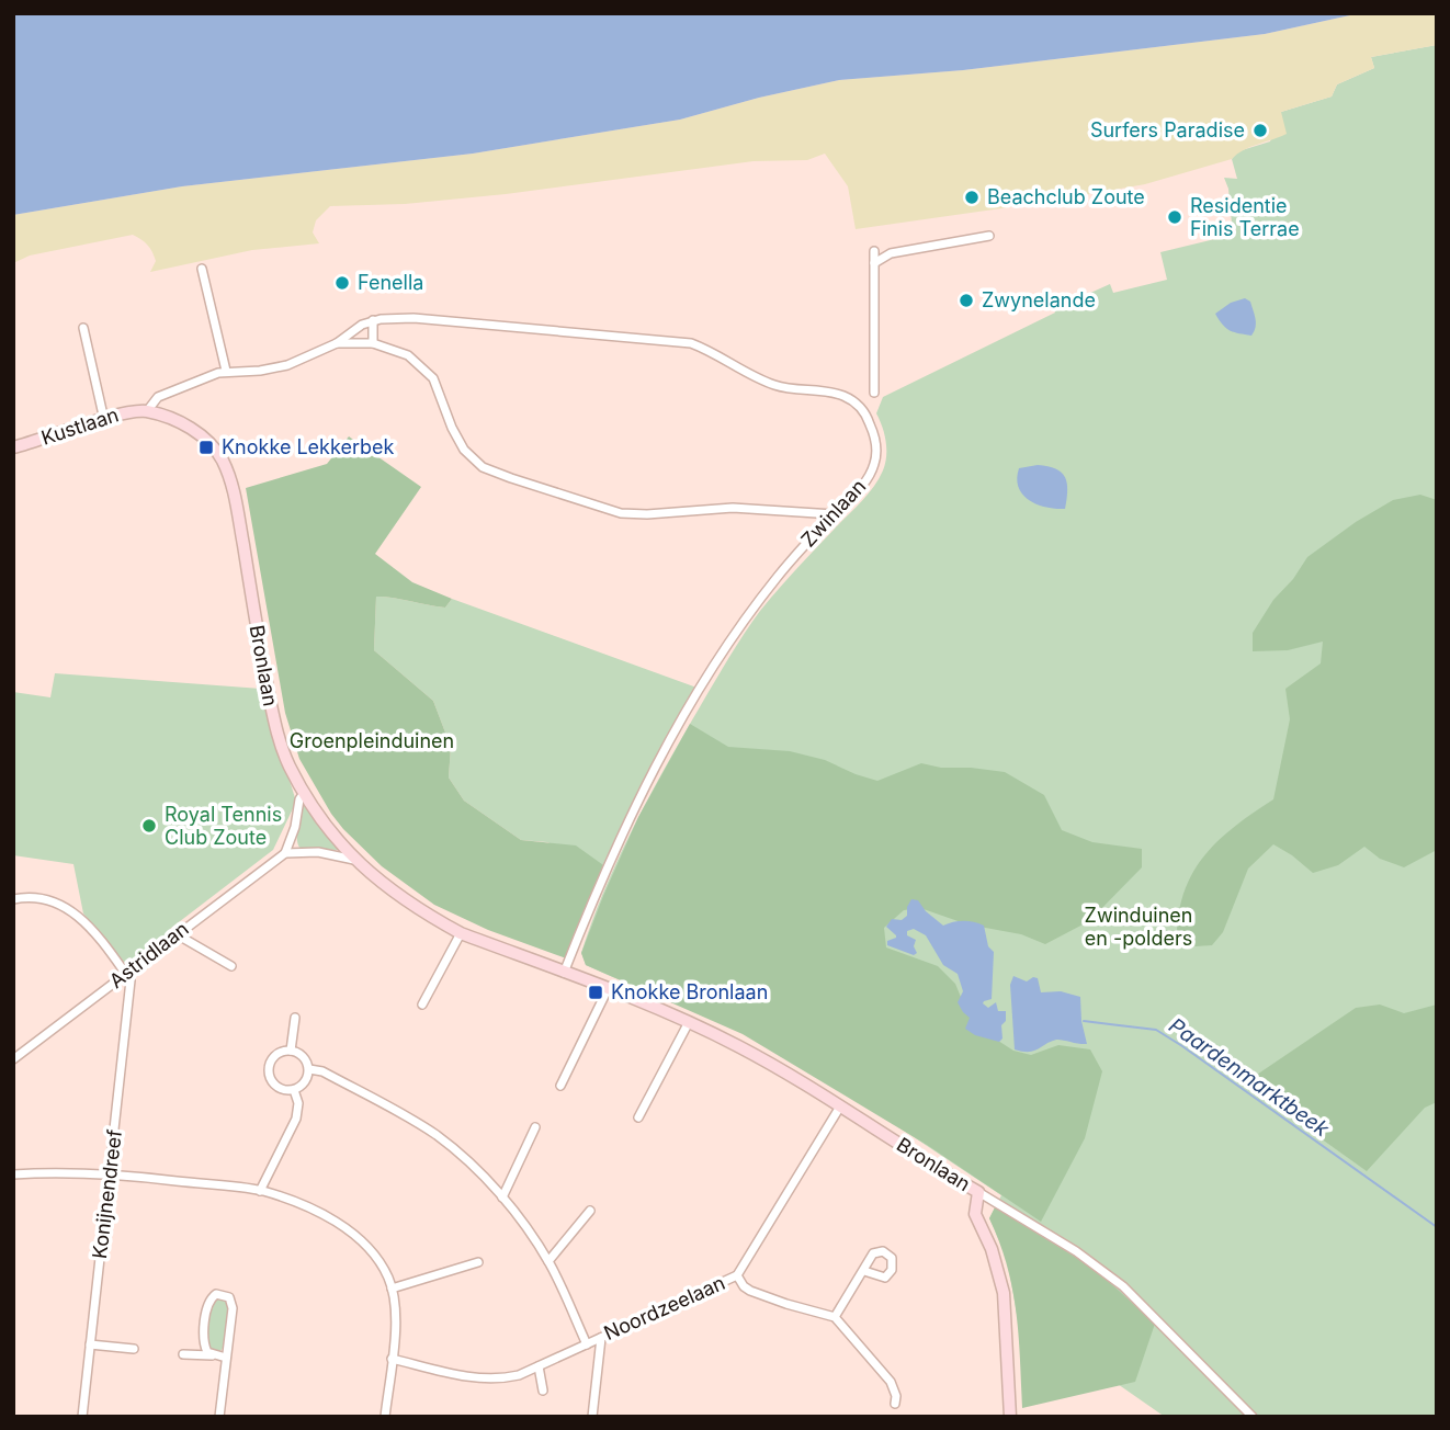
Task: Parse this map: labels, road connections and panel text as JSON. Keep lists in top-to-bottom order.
{
  "streets": {
    "street": [
      "Kustlaan",
      "Zwinlaan",
      "Bronlaan",
      "Astridlaan",
      "Konijnendreef",
      "Noordzeelaan"
    ]
  },
  "crossings": [
    ["Kustlaan", "Bronlaan"],
    ["Zwinlaan", "Bronlaan"],
    ["Bronlaan", "Noordzeelaan"],
    ["Astridlaan", "Konijnendreef"]
  ],
  "water": ["Paardenmarktbeek"],
  "parks": ["Groenpleinduinen", "Zwinduinen en -polders"],
  "places": {
    "other": [
      "Surfers Paradise",
      "Beachclub Zoute",
      "Residentie Finis Terrae",
      "Fenella",
      "Zwynelande",
      "Royal Tennis Club Zoute"
    ],
    "transit": ["Knokke Lekkerbek", "Knokke Bronlaan"]
  }
}
